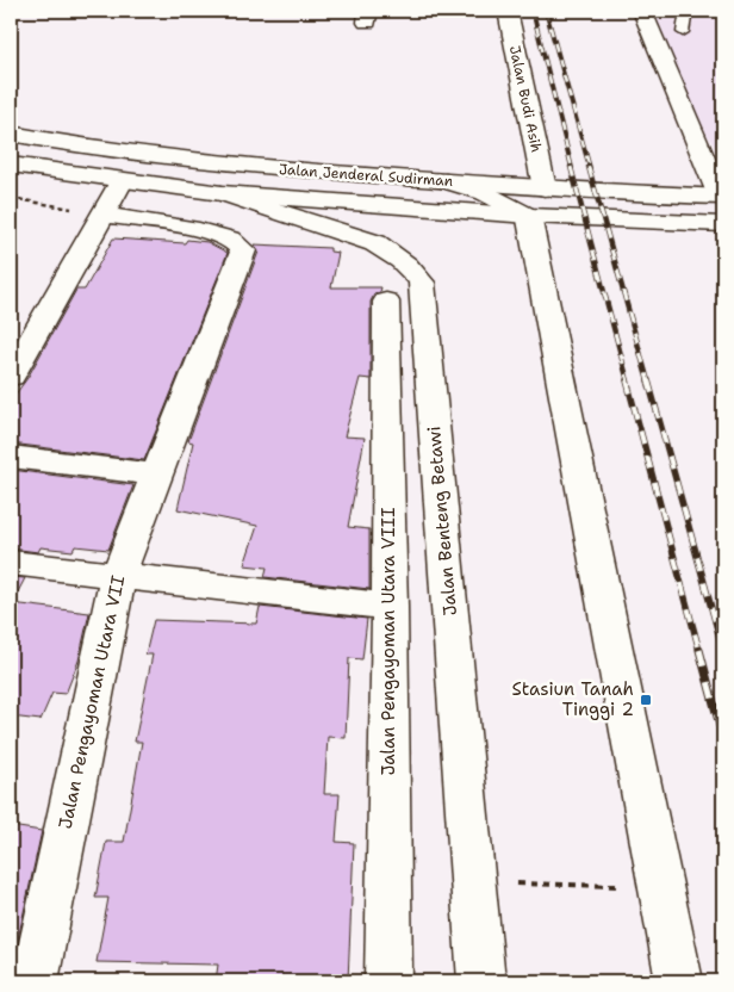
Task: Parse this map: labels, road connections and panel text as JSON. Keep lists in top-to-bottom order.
{
  "streets": {
    "main road": [
      "Jalan Budi Asih",
      "Jalan Jenderal Sudirman",
      "Jalan Benteng Betawi",
      "Jalan Pengayoman Utara VIII",
      "Jalan Pengayoman Utara VII"
    ]
  },
  "crossings": [
    ["Jalan Budi Asih", "Jalan Jenderal Sudirman"],
    ["Jalan Jenderal Sudirman", "Jalan Benteng Betawi"]
  ],
  "places": {
    "transit": ["Stasiun Tanah Tinggi 2"]
  }
}
